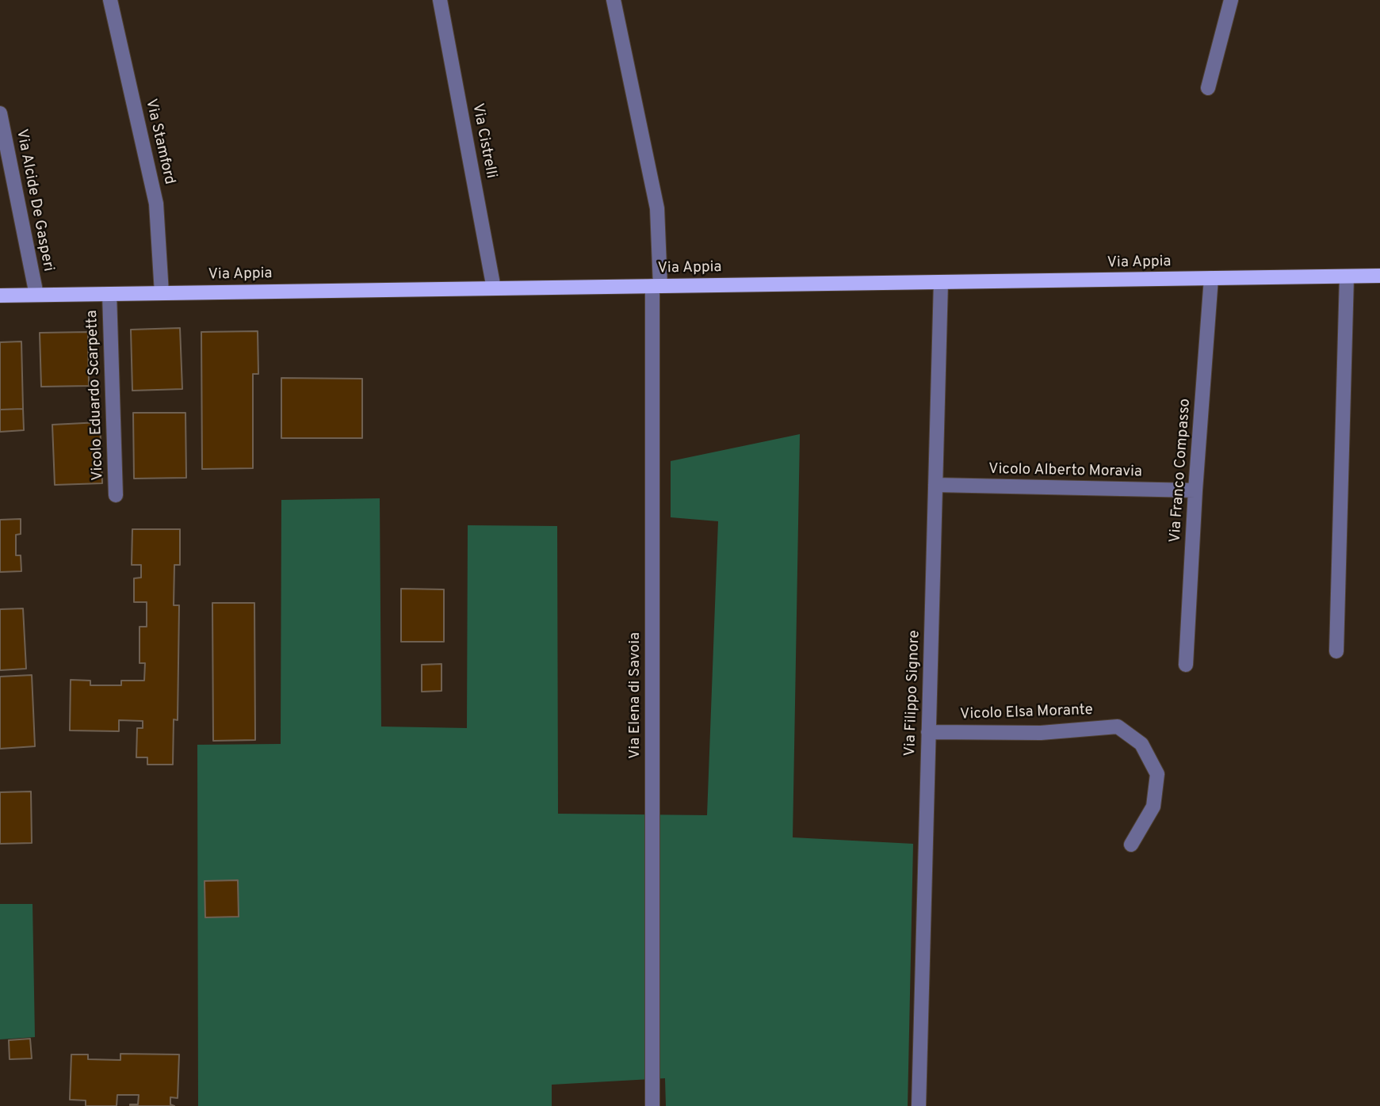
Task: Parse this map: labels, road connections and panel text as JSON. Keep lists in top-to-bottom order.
{
  "streets": {
    "main road": ["Via Appia"],
    "street": [
      "Via Cistrelli",
      "Via Stamford",
      "Via Alcide De Gasperi",
      "Vicolo Eduardo Scarpetta",
      "Via Franco Compasso",
      "Vicolo Alberto Moravia",
      "Via Filippo Signore",
      "Via Elena di Savoia",
      "Vicolo Elsa Morante"
    ]
  },
  "crossings": [
    ["Via Cistrelli", "Via Appia"],
    ["Via Stamford", "Via Appia"],
    ["Via Alcide De Gasperi", "Via Appia"],
    ["Via Appia", "Vicolo Eduardo Scarpetta"],
    ["Via Appia", "Via Franco Compasso"],
    ["Via Appia", "Via Filippo Signore"],
    ["Via Appia", "Via Elena di Savoia"],
    ["Via Franco Compasso", "Vicolo Alberto Moravia"],
    ["Vicolo Alberto Moravia", "Via Filippo Signore"],
    ["Via Filippo Signore", "Vicolo Elsa Morante"]
  ]
}
